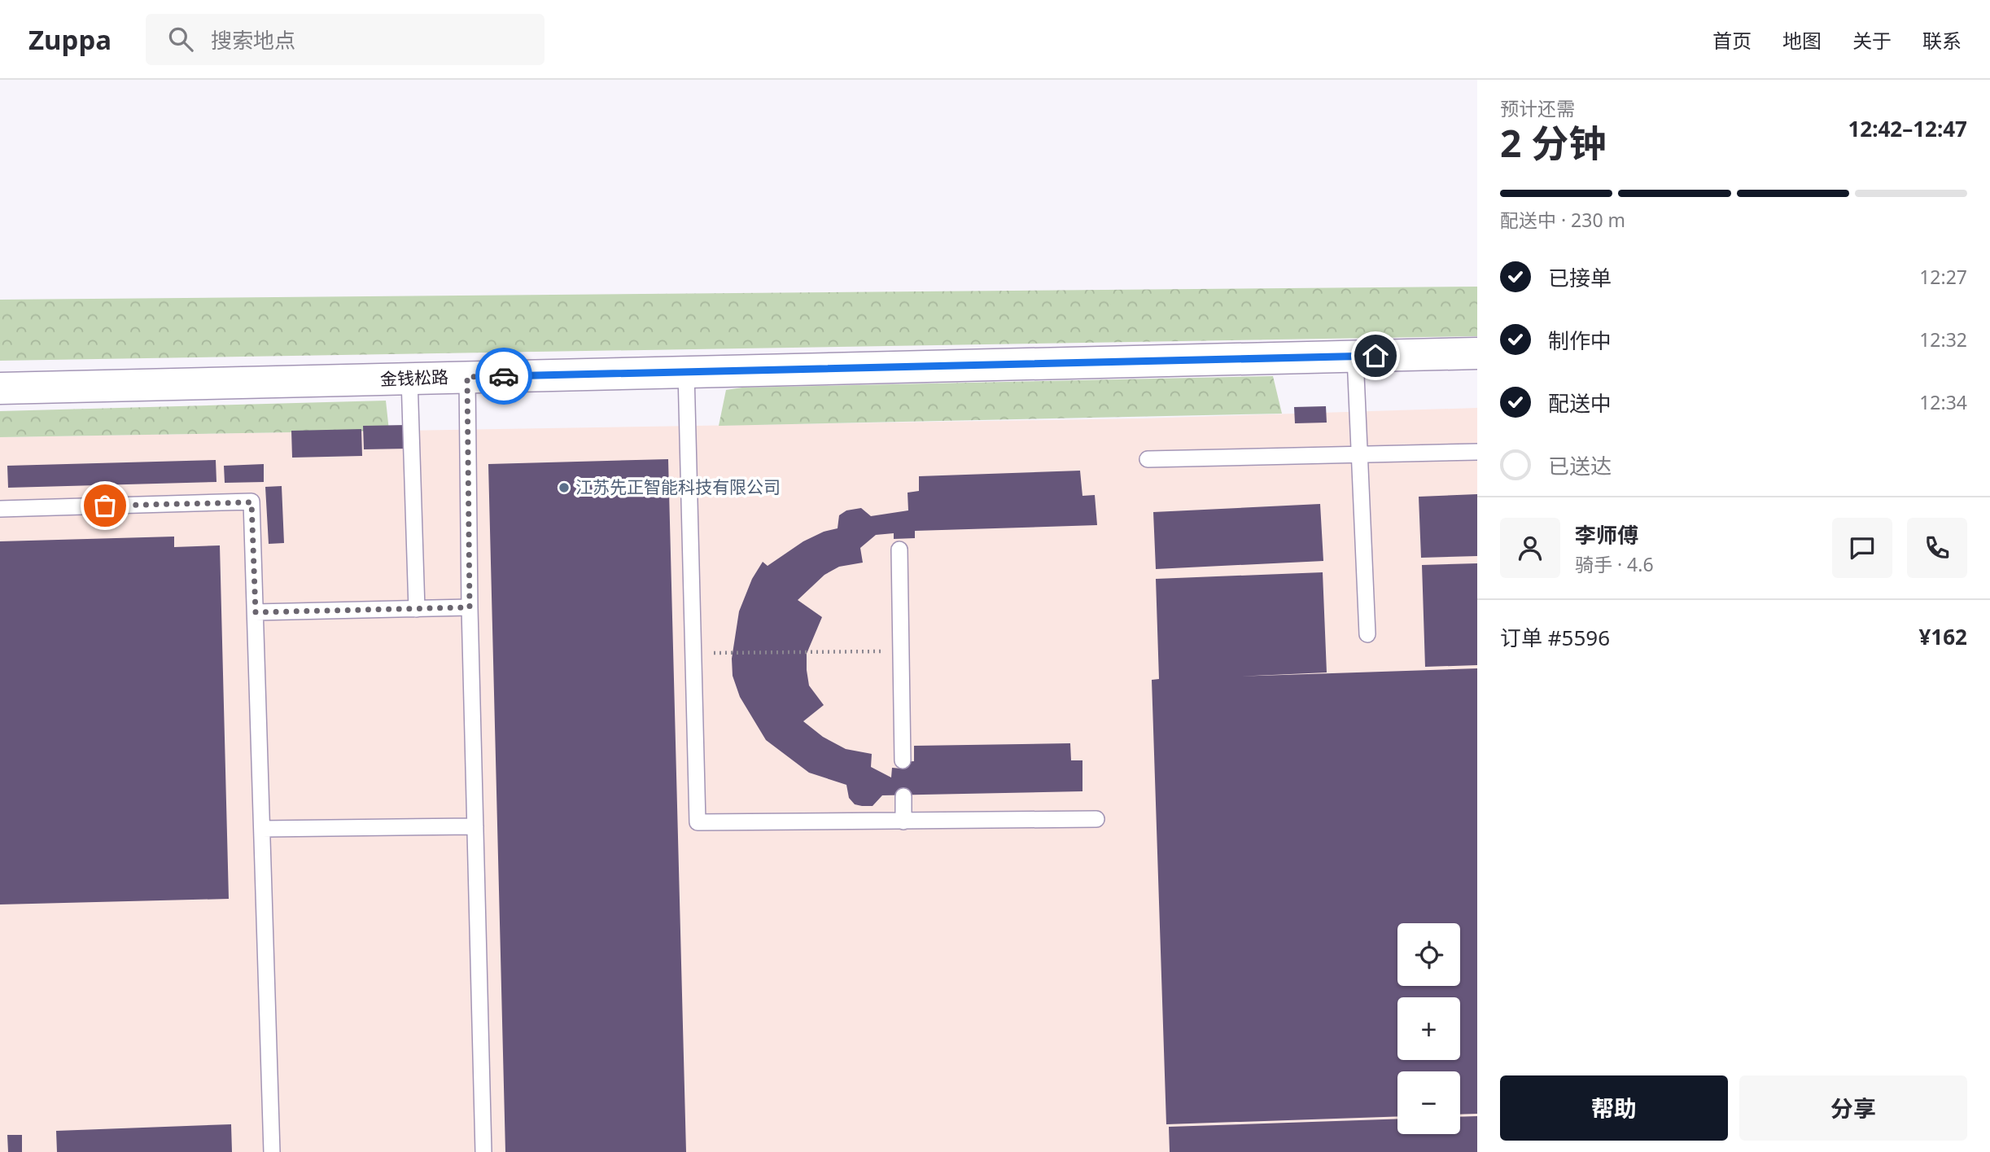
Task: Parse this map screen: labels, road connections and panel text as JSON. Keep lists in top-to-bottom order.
{
  "streets": {
    "street": ["金钱松路"]
  },
  "places": ["江苏先正智能科技有限公司"],
  "page": {
    "header": "Zuppa",
    "search": "搜索地点",
    "nav": [
      "首页",
      "地图",
      "关于",
      "联系"
    ],
    "heading": ["2 分钟", "预计还需", "12:42–12:47"],
    "panel": [
      "李师傅",
      "骑手 · 4.6",
      "订单 #5596",
      "¥162"
    ],
    "bar": "配送中 · 230 m",
    "list": [
      ["已接单", "12:27"],
      ["制作中", "12:32"],
      ["配送中", "12:34"],
      "已送达"
    ],
    "map_buttons": ["+", "−"],
    "buttons": ["帮助", "分享"]
  }
}
